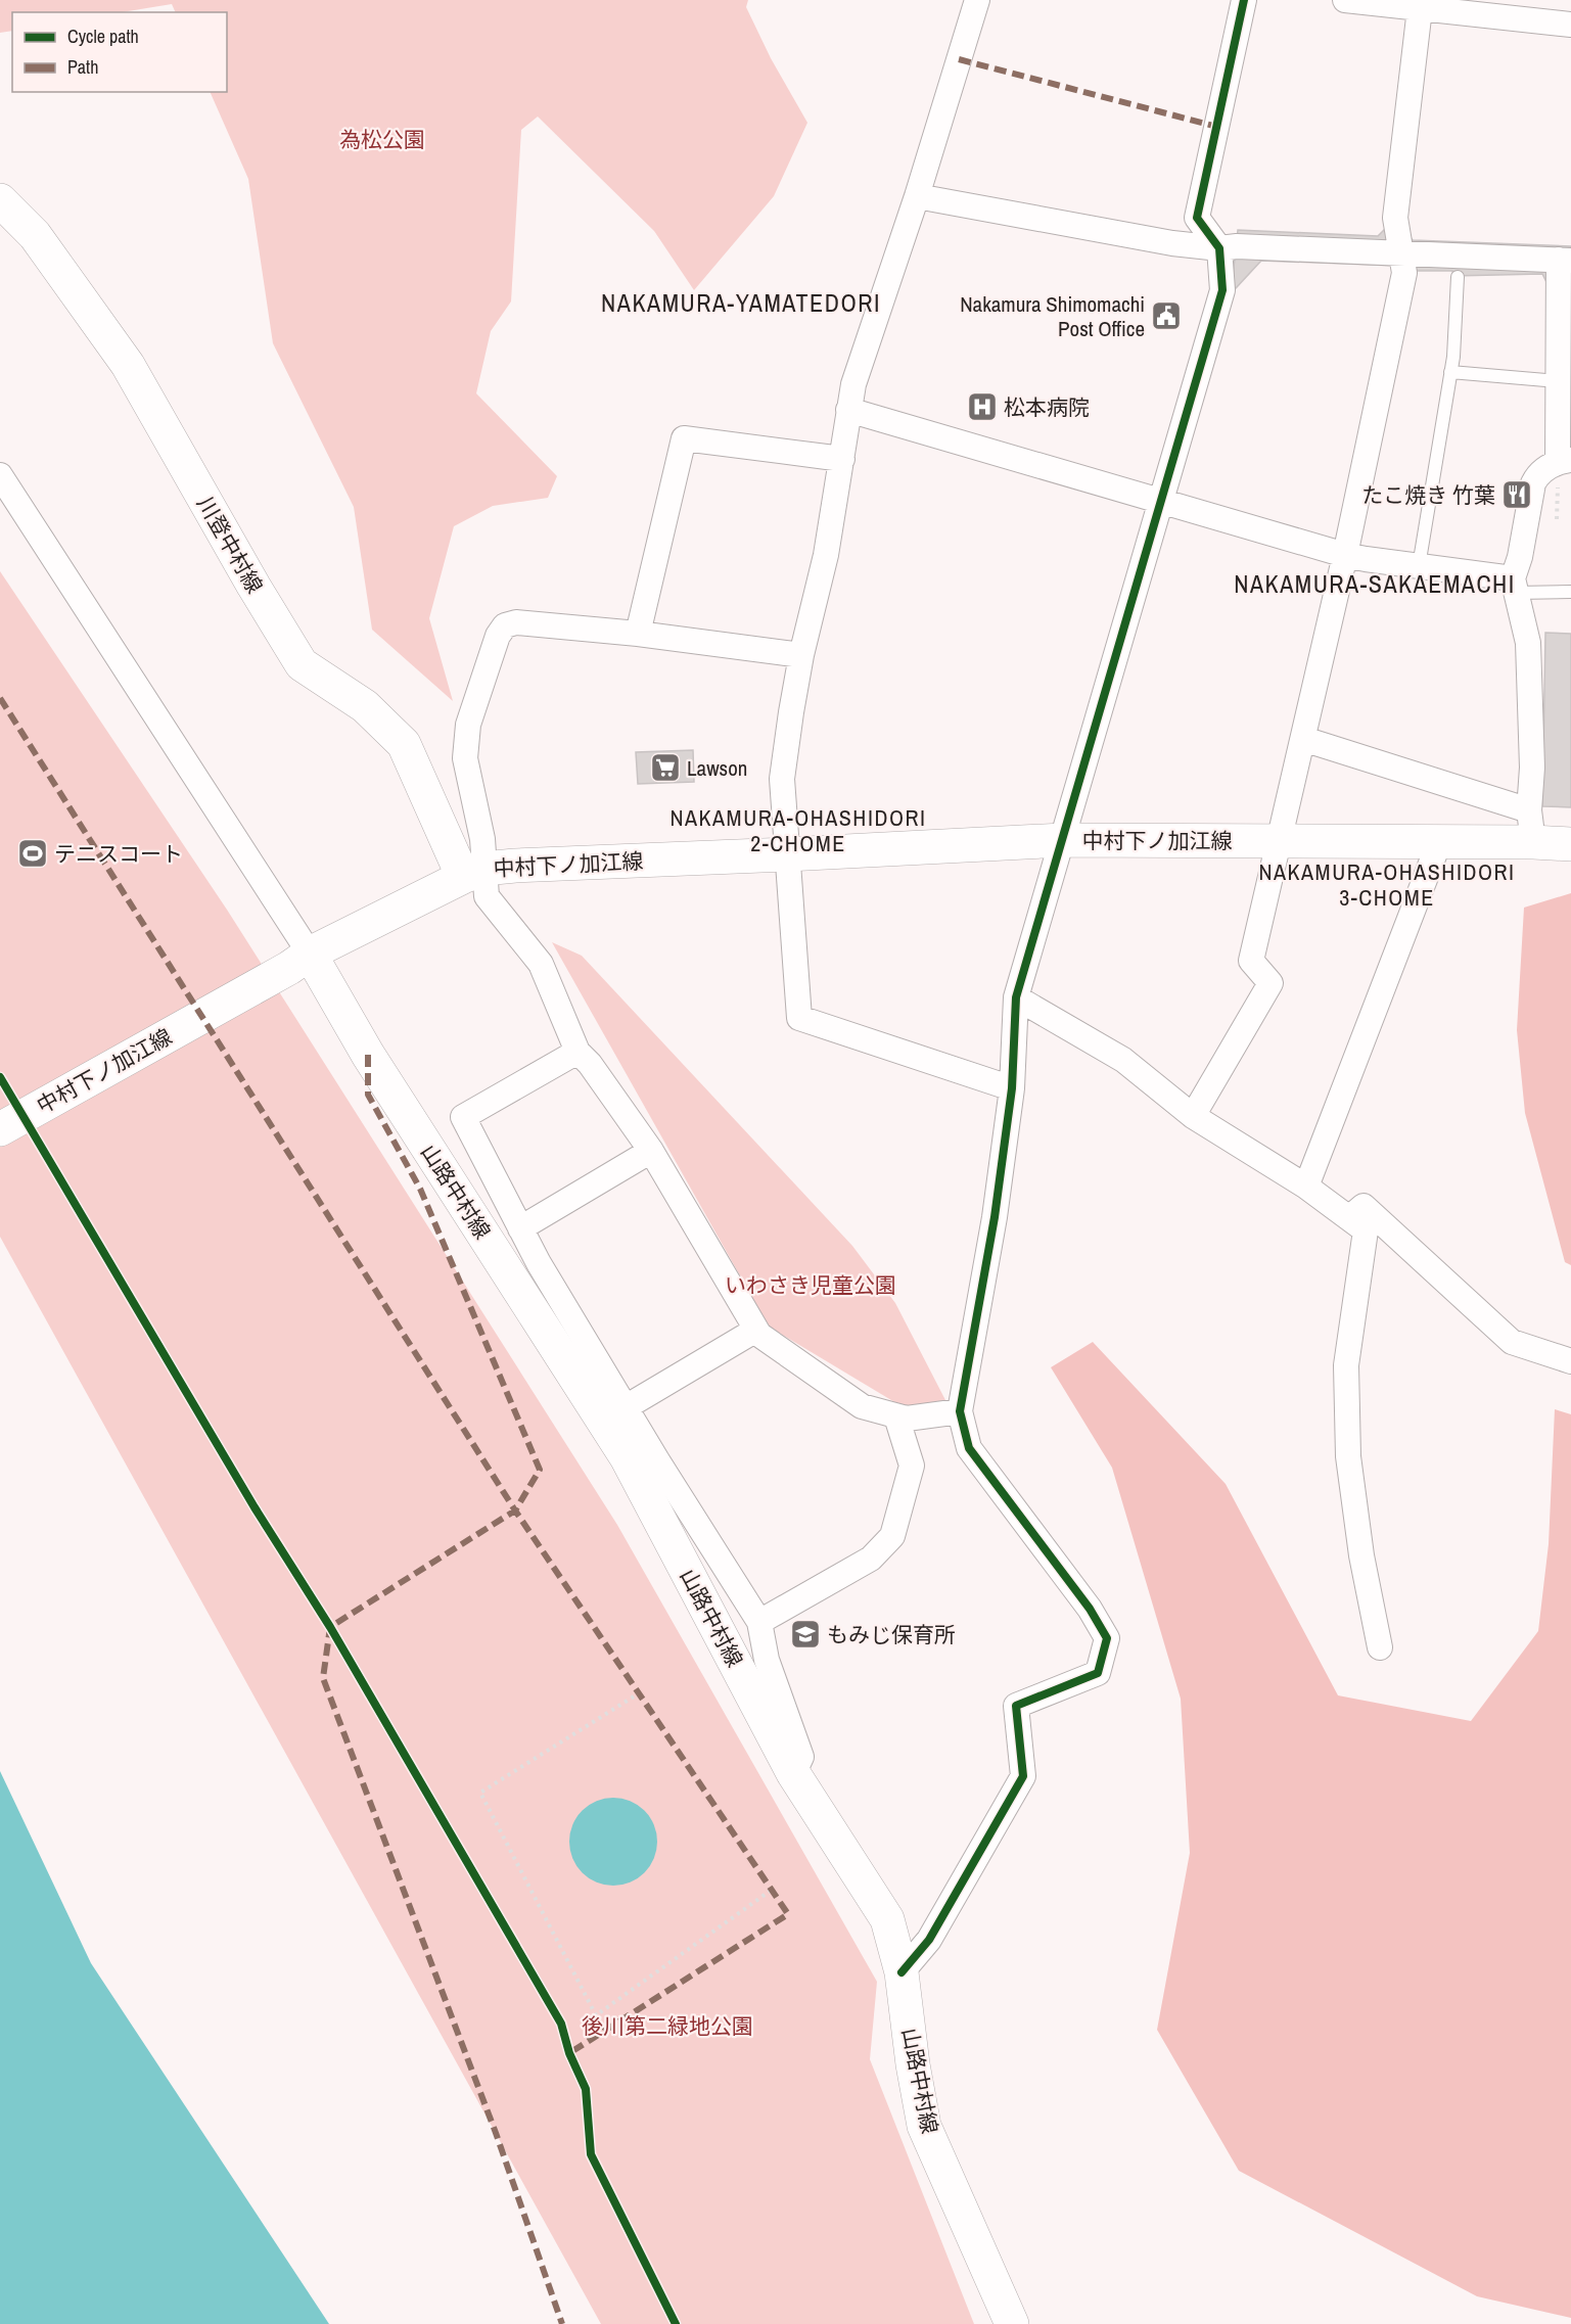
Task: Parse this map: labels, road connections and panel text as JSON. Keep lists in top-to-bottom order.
{
  "streets": {
    "main road": ["川登中村線", "中村下ノ加江線", "山路中村線"]
  },
  "crossings": [
    ["川登中村線", "中村下ノ加江線"],
    ["中村下ノ加江線", "山路中村線"]
  ],
  "districts": [
    "NAKAMURA-YAMATEDORI",
    "NAKAMURA-SAKAEMACHI",
    "NAKAMURA-OHASHIDORI 2-CHOME",
    "NAKAMURA-OHASHIDORI 3-CHOME"
  ],
  "parks": ["為松公園", "いわさき児童公園", "後川第二緑地公園"],
  "places": {
    "public building": ["Nakamura Shimomachi Post Office"],
    "hospital": ["松本病院"],
    "restaurant": ["たこ焼き 竹葉"],
    "supermarket": ["Lawson"],
    "sports": ["テニスコート"],
    "school or university": ["もみじ保育所"]
  },
  "legend": ["Cycle path", "Path"]
}
